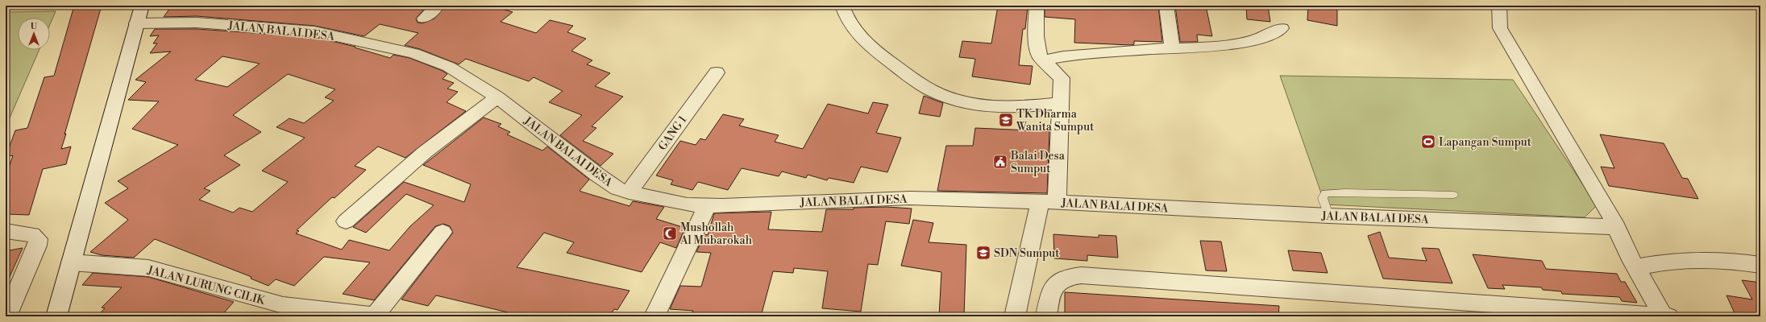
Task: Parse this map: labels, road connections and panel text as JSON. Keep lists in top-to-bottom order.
{
  "streets": {
    "street": ["JALAN BALAI DESA", "GANG 1", "JALAN LURUNG CILIK"]
  },
  "crossings": [
    ["JALAN BALAI DESA", "GANG 1"]
  ],
  "places": {
    "school or university": ["TK Dharma Wanita Sumput", "SDN Sumput"],
    "sports": ["Lapangan Sumput"],
    "public building": ["Balai Desa Sumput"],
    "mosque": ["Mushollah Al Mubarokah"]
  },
  "north": "top"
}
